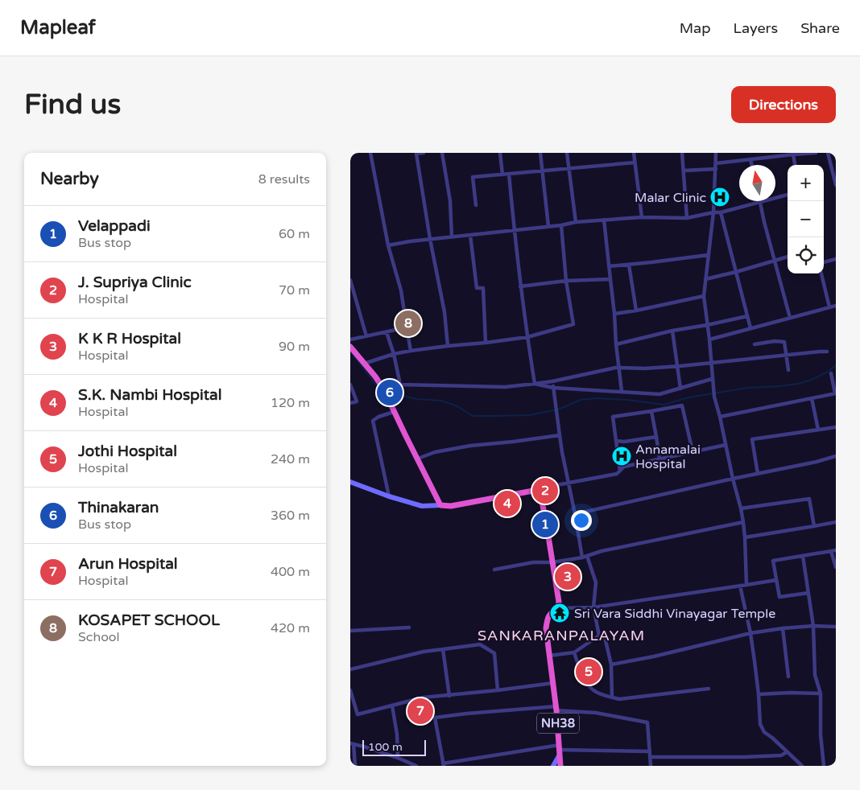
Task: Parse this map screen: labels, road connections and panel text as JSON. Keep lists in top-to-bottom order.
{
  "streets": {
    "highway": ["NH38"]
  },
  "districts": ["SANKARANPALAYAM"],
  "places": {
    "hospital": ["Malar Clinic", "Annamalai Hospital"],
    "temple": ["Sri Vara Siddhi Vinayagar Temple"]
  },
  "scale_bar": "100 m",
  "north": "top",
  "page": {
    "header": "Mapleaf",
    "nav": ["Map", "Layers", "Share"],
    "buttons": "Directions",
    "title": "Find us",
    "heading": ["Nearby", "8 results"],
    "map_buttons": ["+", "−"],
    "list": [
      {
        "mark": "1",
        "name": "Velappadi",
        "note": "Bus stop",
        "value": "60 m"
      },
      {
        "mark": "2",
        "name": "J. Supriya Clinic",
        "note": "Hospital",
        "value": "70 m"
      },
      {
        "mark": "3",
        "name": "K K R Hospital",
        "note": "Hospital",
        "value": "90 m"
      },
      {
        "mark": "4",
        "name": "S.K. Nambi Hospital",
        "note": "Hospital",
        "value": "120 m"
      },
      {
        "mark": "5",
        "name": "Jothi Hospital",
        "note": "Hospital",
        "value": "240 m"
      },
      {
        "mark": "6",
        "name": "Thinakaran",
        "note": "Bus stop",
        "value": "360 m"
      },
      {
        "mark": "7",
        "name": "Arun Hospital",
        "note": "Hospital",
        "value": "400 m"
      },
      {
        "mark": "8",
        "name": "KOSAPET SCHOOL",
        "note": "School",
        "value": "420 m"
      }
    ],
    "pins": [
      "8",
      "6",
      "2",
      "4",
      "1",
      "3",
      "5",
      "7"
    ],
    "scale": "100 m"
  }
}
